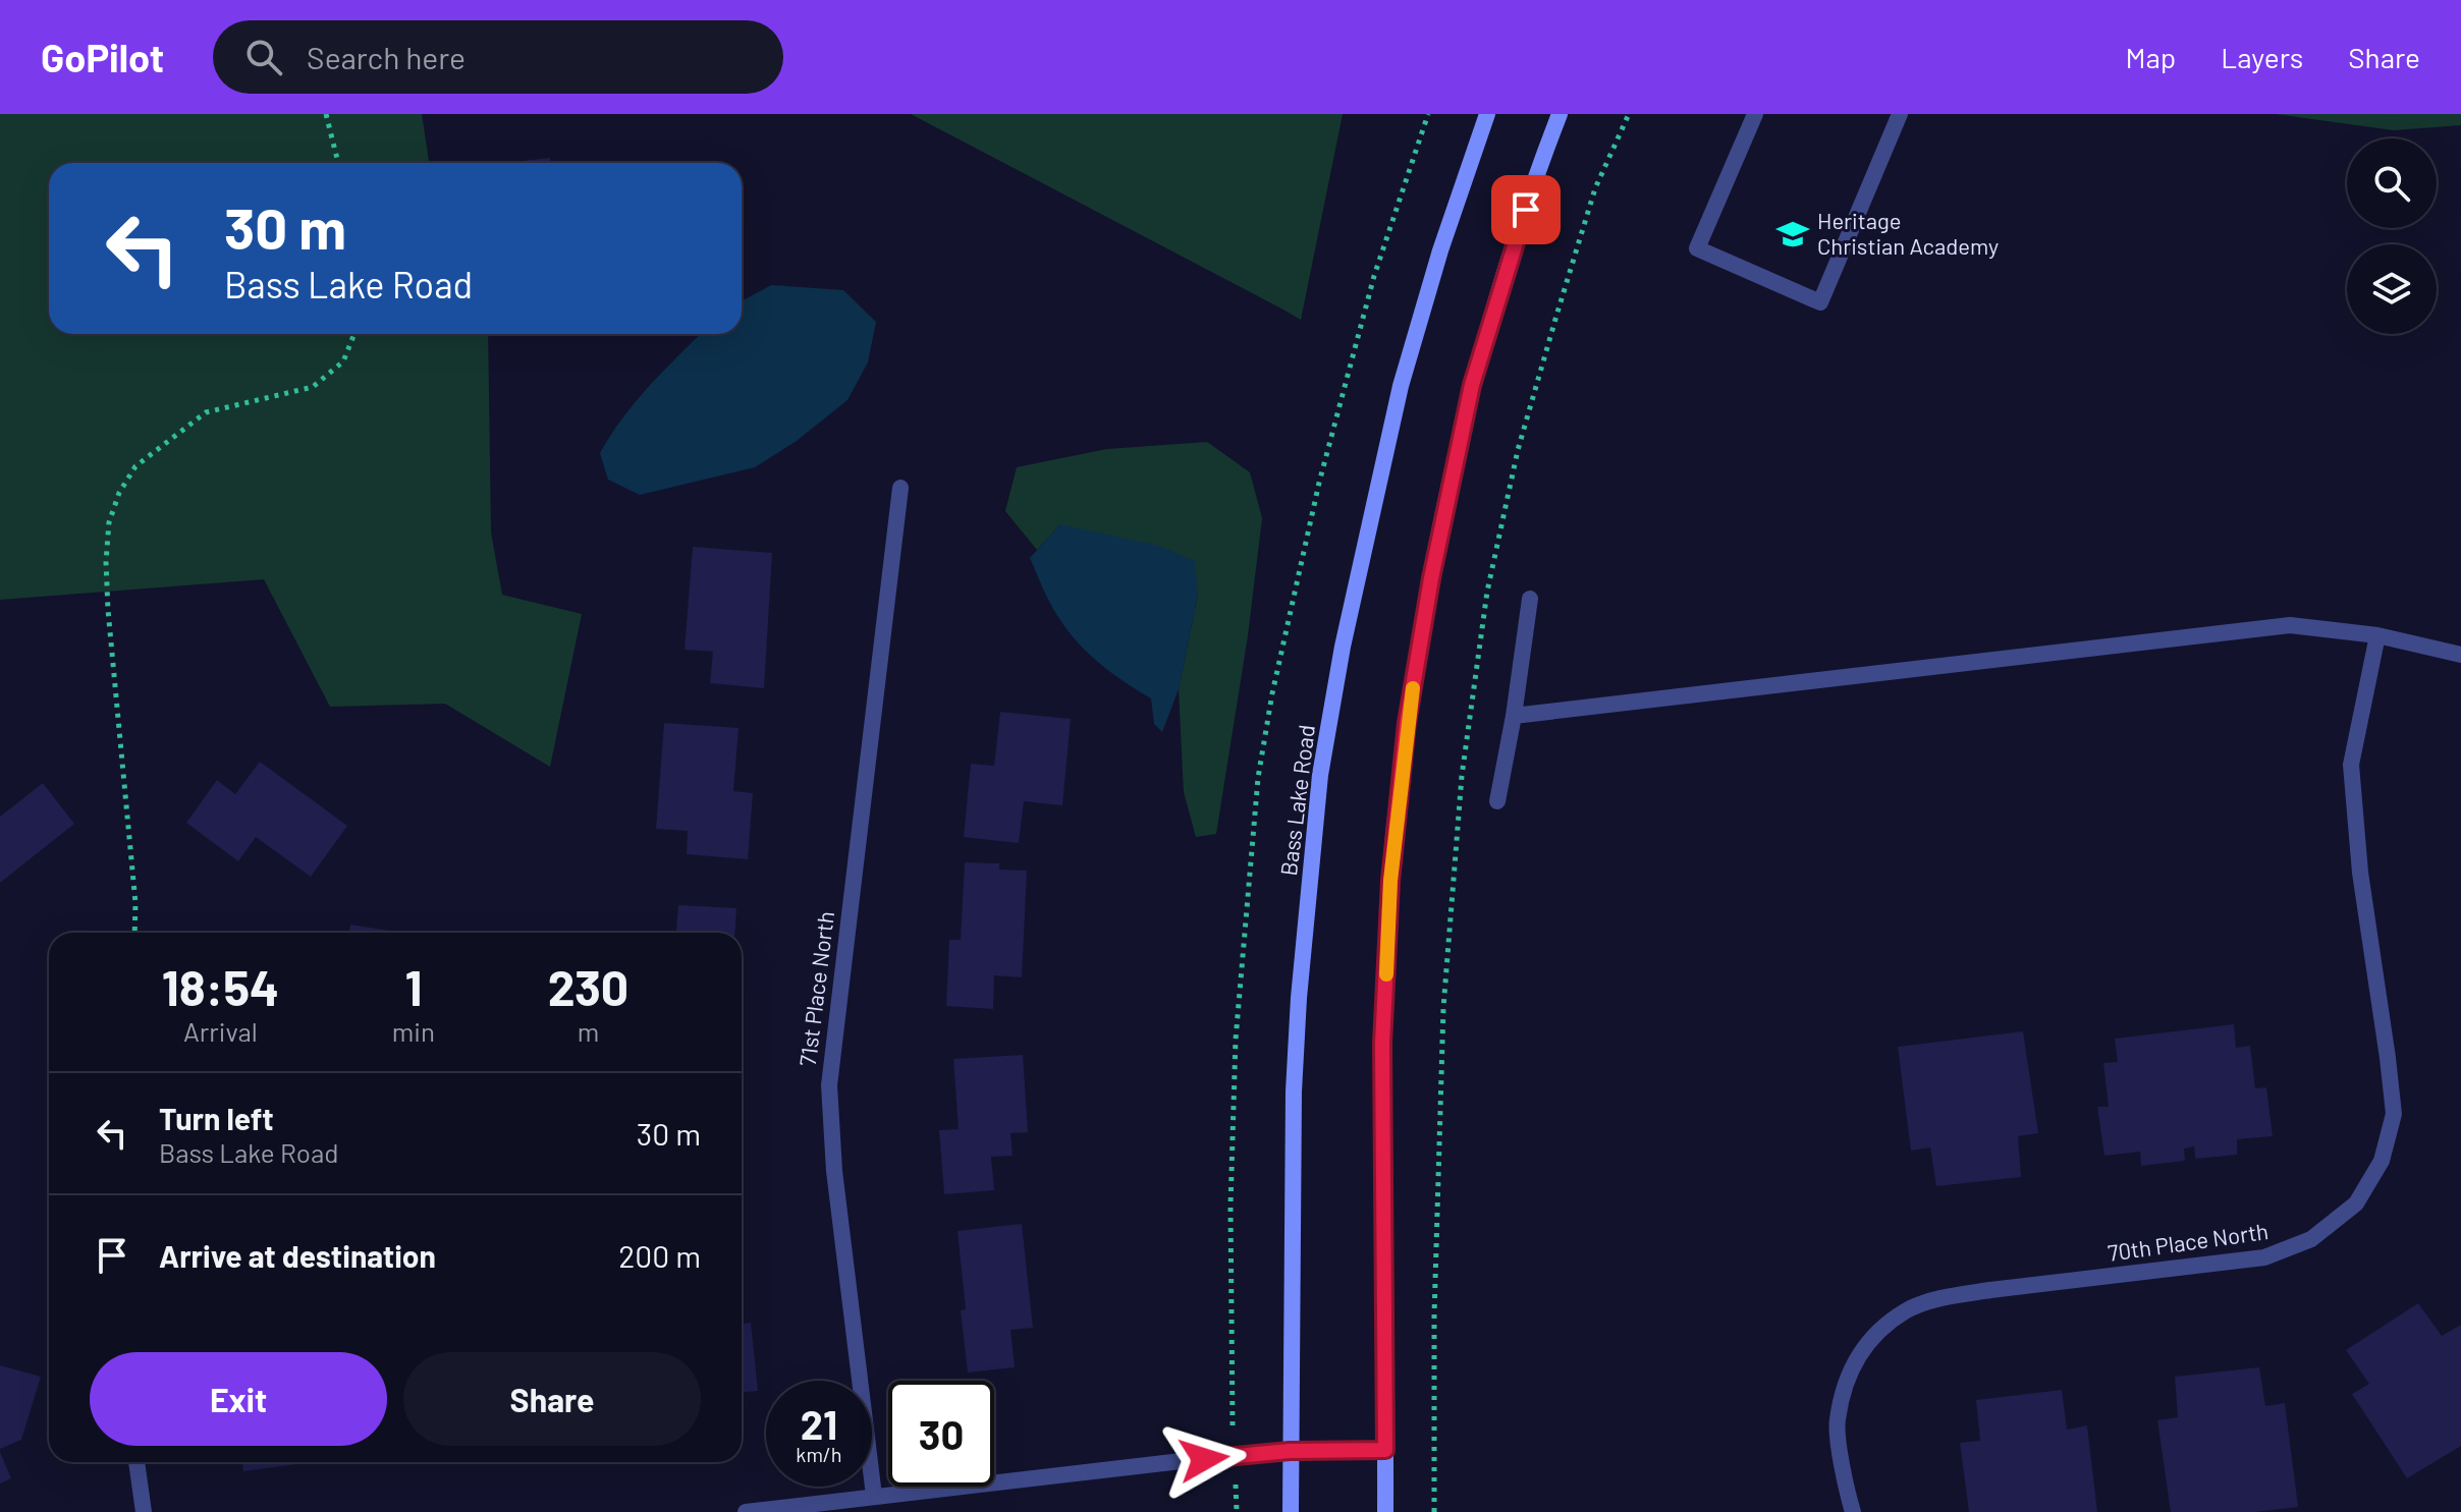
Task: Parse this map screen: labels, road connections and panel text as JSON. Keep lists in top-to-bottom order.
{
  "streets": {
    "main road": ["Bass Lake Road"],
    "street": ["71st Place North", "70th Place North"]
  },
  "places": {
    "school or university": ["Heritage Christian Academy"]
  },
  "page": {
    "header": "GoPilot",
    "search": "Search here",
    "nav": ["Map", "Layers", "Share"],
    "turn": ["30 m", "Bass Lake Road"],
    "eta": [
      "18:54",
      "Arrival",
      "1",
      "min",
      "230",
      "m"
    ],
    "list": [
      {
        "name": "Turn left",
        "note": "Bass Lake Road",
        "value": "30 m"
      },
      {
        "name": "Arrive at destination",
        "value": "200 m"
      }
    ],
    "buttons": ["Exit", "Share"],
    "speed": "21 km/h",
    "limit": "30"
  }
}
